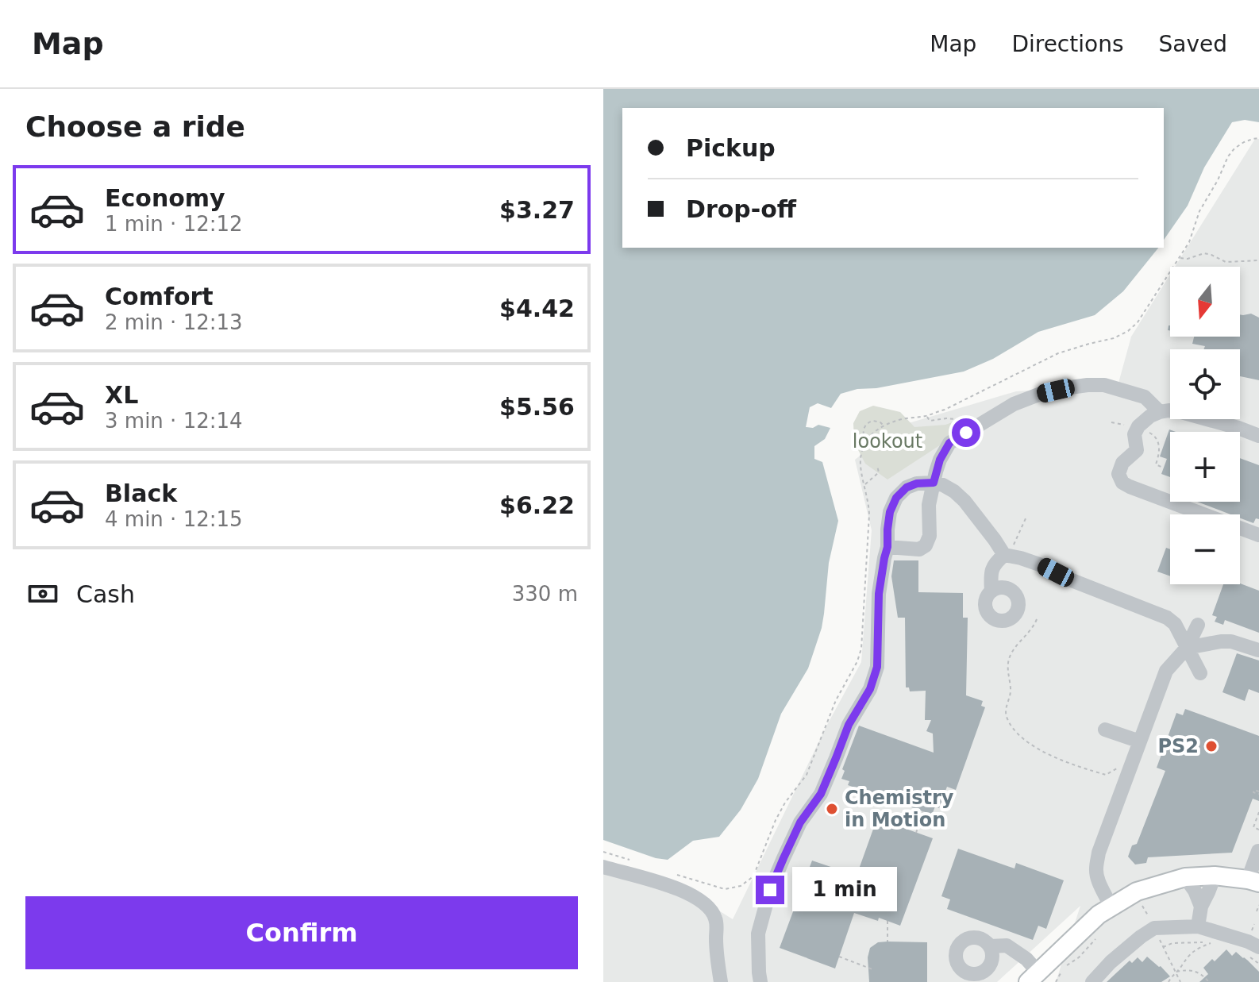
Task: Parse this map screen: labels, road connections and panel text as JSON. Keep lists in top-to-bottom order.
{
  "parks": ["lookout"],
  "places": ["PS2", "Chemistry in Motion"],
  "north": "bottom",
  "page": {
    "header": "Map",
    "nav": ["Map", "Directions", "Saved"],
    "heading": "Choose a ride",
    "banner": ["Pickup", "Drop-off"],
    "list": [
      {
        "name": "Economy",
        "note": "1 min · 12:12",
        "value": "$3.27"
      },
      {
        "name": "Comfort",
        "note": "2 min · 12:13",
        "value": "$4.42"
      },
      {
        "name": "XL",
        "note": "3 min · 12:14",
        "value": "$5.56"
      },
      {
        "name": "Black",
        "note": "4 min · 12:15",
        "value": "$6.22"
      }
    ],
    "map_buttons": ["+", "−"],
    "pay": ["Cash", "330 m"],
    "bubble": "1 min",
    "buttons": "Confirm"
  }
}
